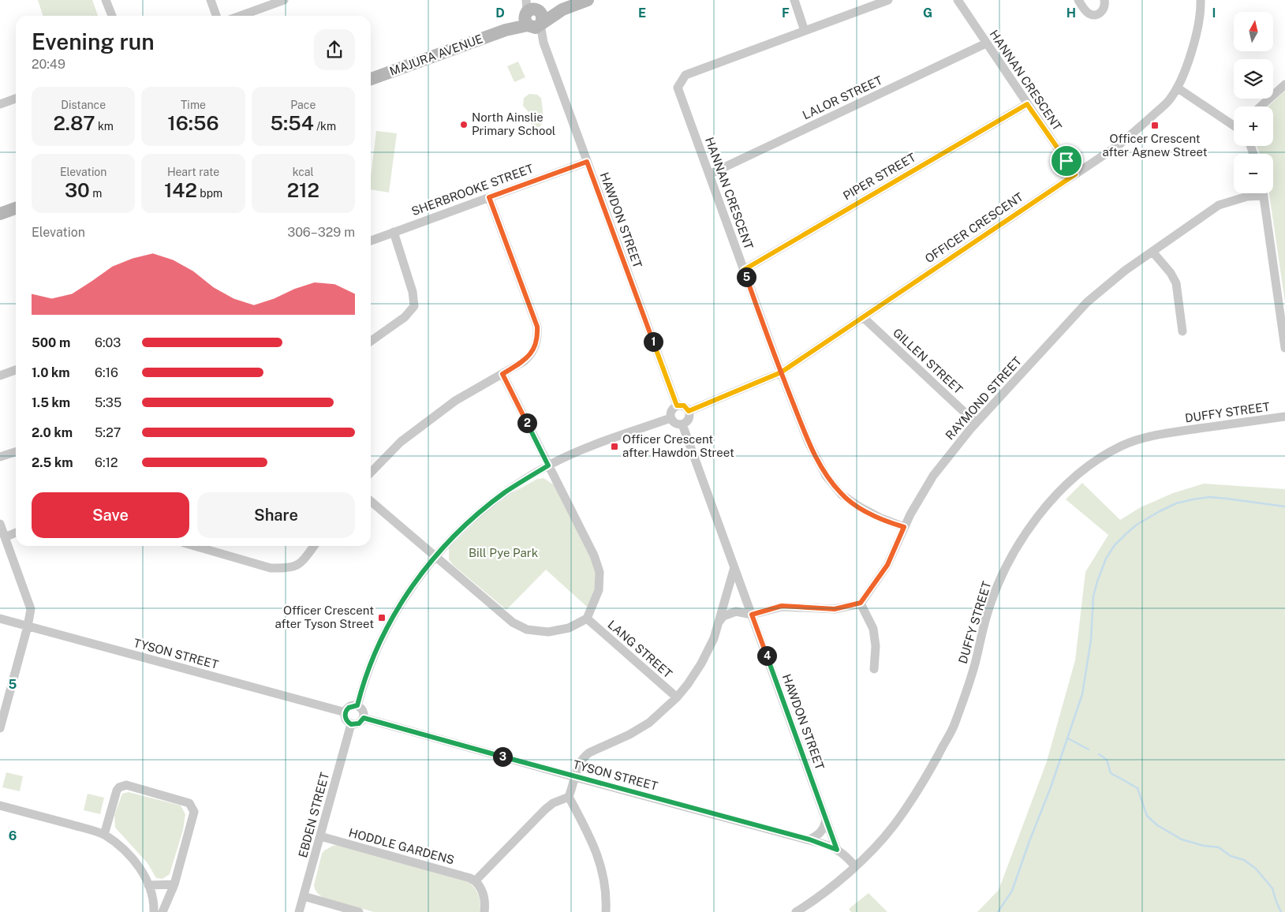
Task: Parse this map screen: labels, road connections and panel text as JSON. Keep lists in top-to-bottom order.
{
  "streets": {
    "main road": ["MAJURA AVENUE"],
    "street": [
      "HANNAN CRESCENT",
      "LALOR STREET",
      "PIPER STREET",
      "SHERBROOKE STREET",
      "HAWDON STREET",
      "OFFICER CRESCENT",
      "GILLEN STREET",
      "RAYMOND STREET",
      "DUFFY STREET",
      "LANG STREET",
      "TYSON STREET",
      "EBDEN STREET",
      "HODDLE GARDENS"
    ]
  },
  "crossings": [
    ["MAJURA AVENUE", "HAWDON STREET"],
    ["HANNAN CRESCENT", "LALOR STREET"],
    ["HANNAN CRESCENT", "PIPER STREET"],
    ["HANNAN CRESCENT", "OFFICER CRESCENT"],
    ["HANNAN CRESCENT", "RAYMOND STREET"],
    ["SHERBROOKE STREET", "HAWDON STREET"],
    ["HAWDON STREET", "OFFICER CRESCENT"],
    ["HAWDON STREET", "TYSON STREET"],
    ["OFFICER CRESCENT", "GILLEN STREET"],
    ["GILLEN STREET", "RAYMOND STREET"],
    ["DUFFY STREET", "TYSON STREET"],
    ["TYSON STREET", "EBDEN STREET"],
    ["EBDEN STREET", "HODDLE GARDENS"]
  ],
  "parks": ["Bill Pye Park"],
  "places": {
    "other": ["North Ainslie Primary School"],
    "transit": ["Officer Crescent after Agnew Street", "Officer Crescent after Hawdon Street", "Officer Crescent after Tyson Street"]
  },
  "north": "top",
  "page": {
    "map_buttons": ["+", "−"],
    "heading": ["Evening run", "20:49"],
    "stats": [
      ["Distance", "2.87 km"],
      ["Time", "16:56"],
      ["Pace", "5:54 /km"],
      ["Elevation", "30 m"],
      ["Heart rate", "142 bpm"],
      ["kcal", "212"]
    ],
    "chart": ["Elevation", "306–329 m"],
    "pins": [
      "5",
      "1",
      "2",
      "4",
      "3"
    ],
    "list": [
      {
        "name": "500 m",
        "note": "6:03"
      },
      {
        "name": "1.0 km",
        "note": "6:16"
      },
      {
        "name": "1.5 km",
        "note": "5:35"
      },
      {
        "name": "2.0 km",
        "note": "5:27"
      },
      {
        "name": "2.5 km",
        "note": "6:12"
      }
    ],
    "buttons": ["Save", "Share"]
  },
  "grid": {
    "columns": [
      "D",
      "E",
      "F",
      "G",
      "H",
      "I"
    ],
    "rows": ["5", "6"]
  }
}
